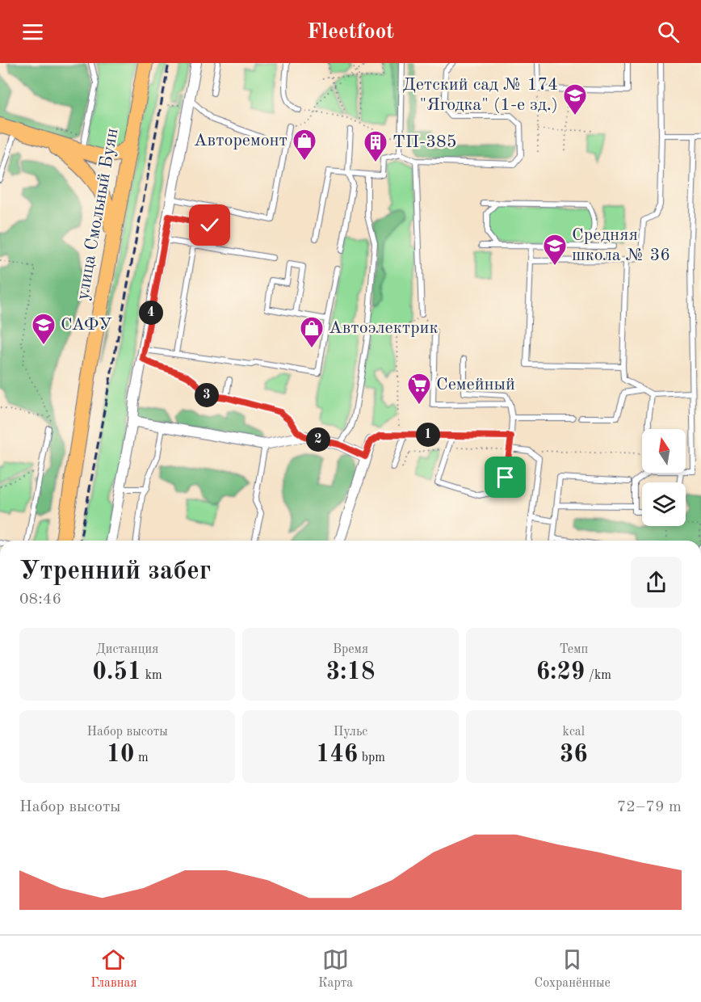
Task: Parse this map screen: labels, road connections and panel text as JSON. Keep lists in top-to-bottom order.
{
  "streets": {
    "main road": ["улица Смольный Буян"]
  },
  "places": {
    "school or university": ["Детский сад № 174 \"Ягодка\" (1-е зд.)", "Средняя школа № 36", "САФУ"],
    "shop": ["Авторемонт", "Автоэлектрик"],
    "building": ["ТП-385"],
    "supermarket": ["Семейный"]
  },
  "north": "top",
  "page": {
    "header": "Fleetfoot",
    "pins": [
      "4",
      "3",
      "1",
      "2"
    ],
    "heading": ["Утренний забег", "08:46"],
    "stats": [
      ["Дистанция", "0.51 km"],
      ["Время", "3:18"],
      ["Темп", "6:29 /km"],
      ["Набор высоты", "10 m"],
      ["Пульс", "146 bpm"],
      ["kcal", "36"]
    ],
    "chart": ["Набор высоты", "72–79 m"],
    "tabs": ["Главная", "Карта", "Сохранённые"]
  }
}
